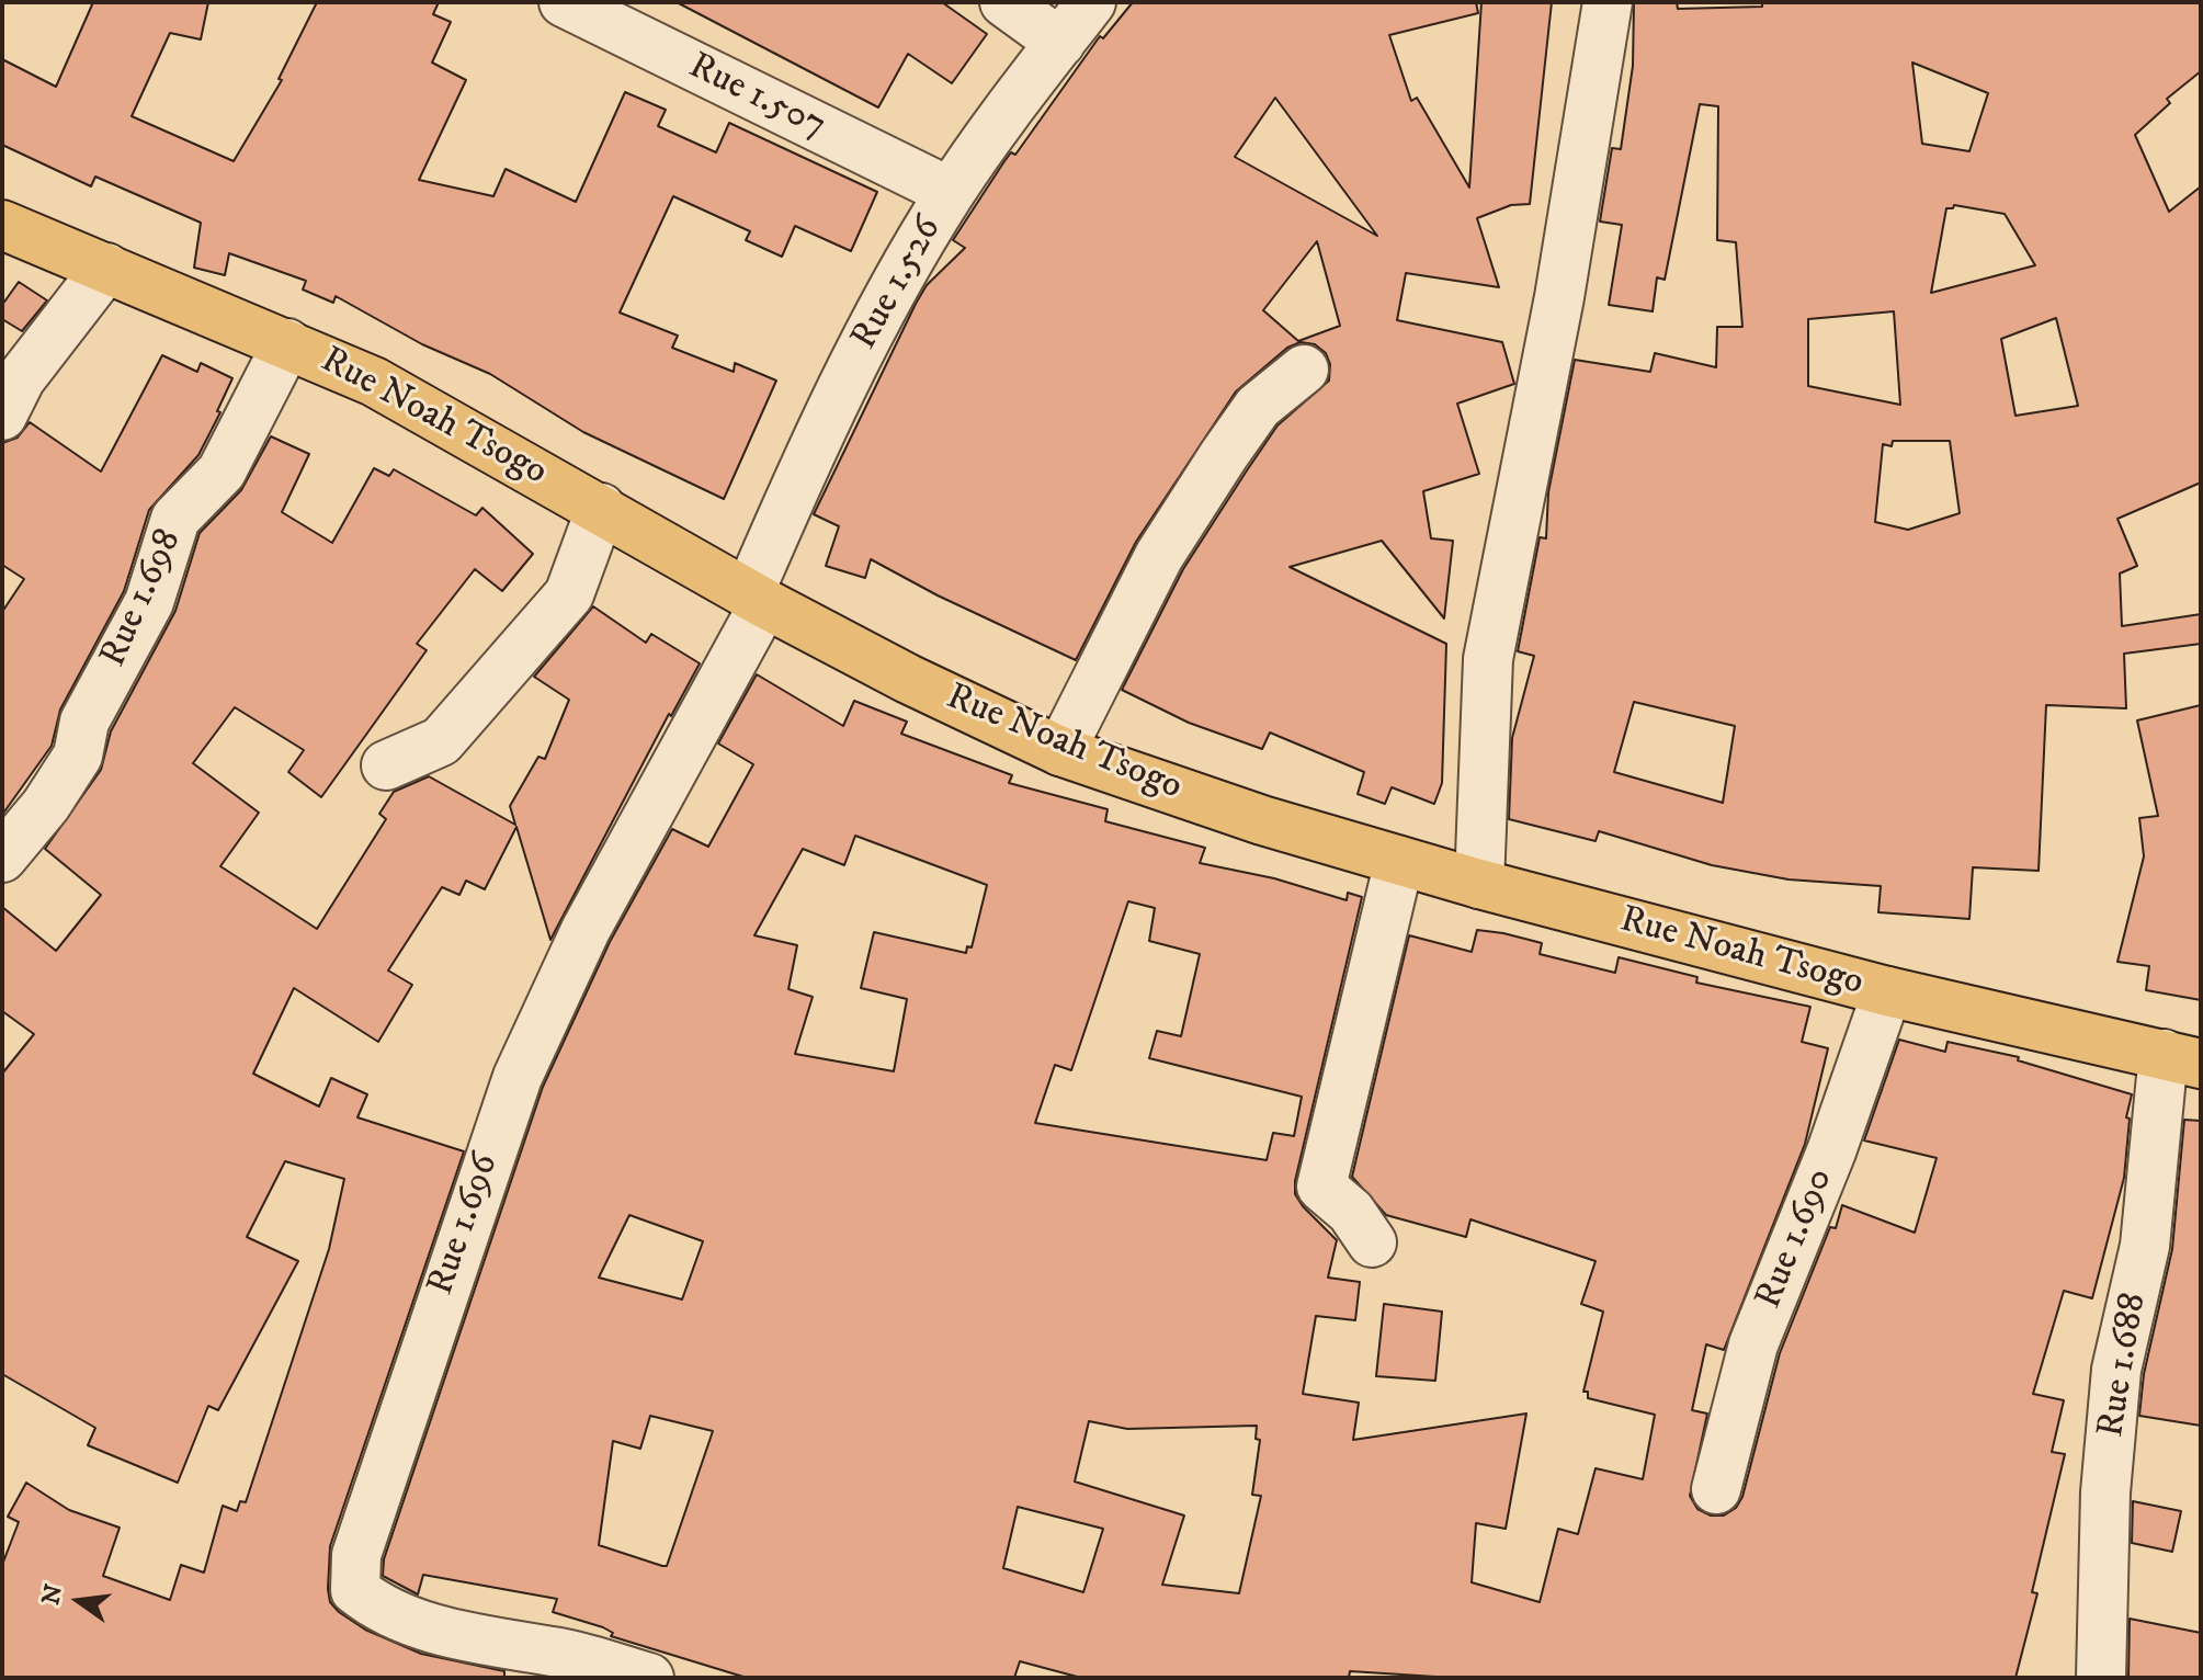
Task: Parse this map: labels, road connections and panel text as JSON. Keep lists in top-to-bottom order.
{
  "streets": {
    "main road": ["Rue Noah Tsogo"],
    "street": [
      "Rue 1.507",
      "Rue 1.526",
      "Rue 1.698",
      "Rue 1.696",
      "Rue 1.690",
      "Rue 1.688"
    ]
  },
  "crossings": [
    ["Rue 1.507", "Rue 1.526"],
    ["Rue 1.526", "Rue Noah Tsogo"],
    ["Rue 1.526", "Rue 1.696"],
    ["Rue Noah Tsogo", "Rue 1.698"],
    ["Rue Noah Tsogo", "Rue 1.696"],
    ["Rue Noah Tsogo", "Rue 1.690"],
    ["Rue Noah Tsogo", "Rue 1.688"]
  ],
  "north": "left"
}
